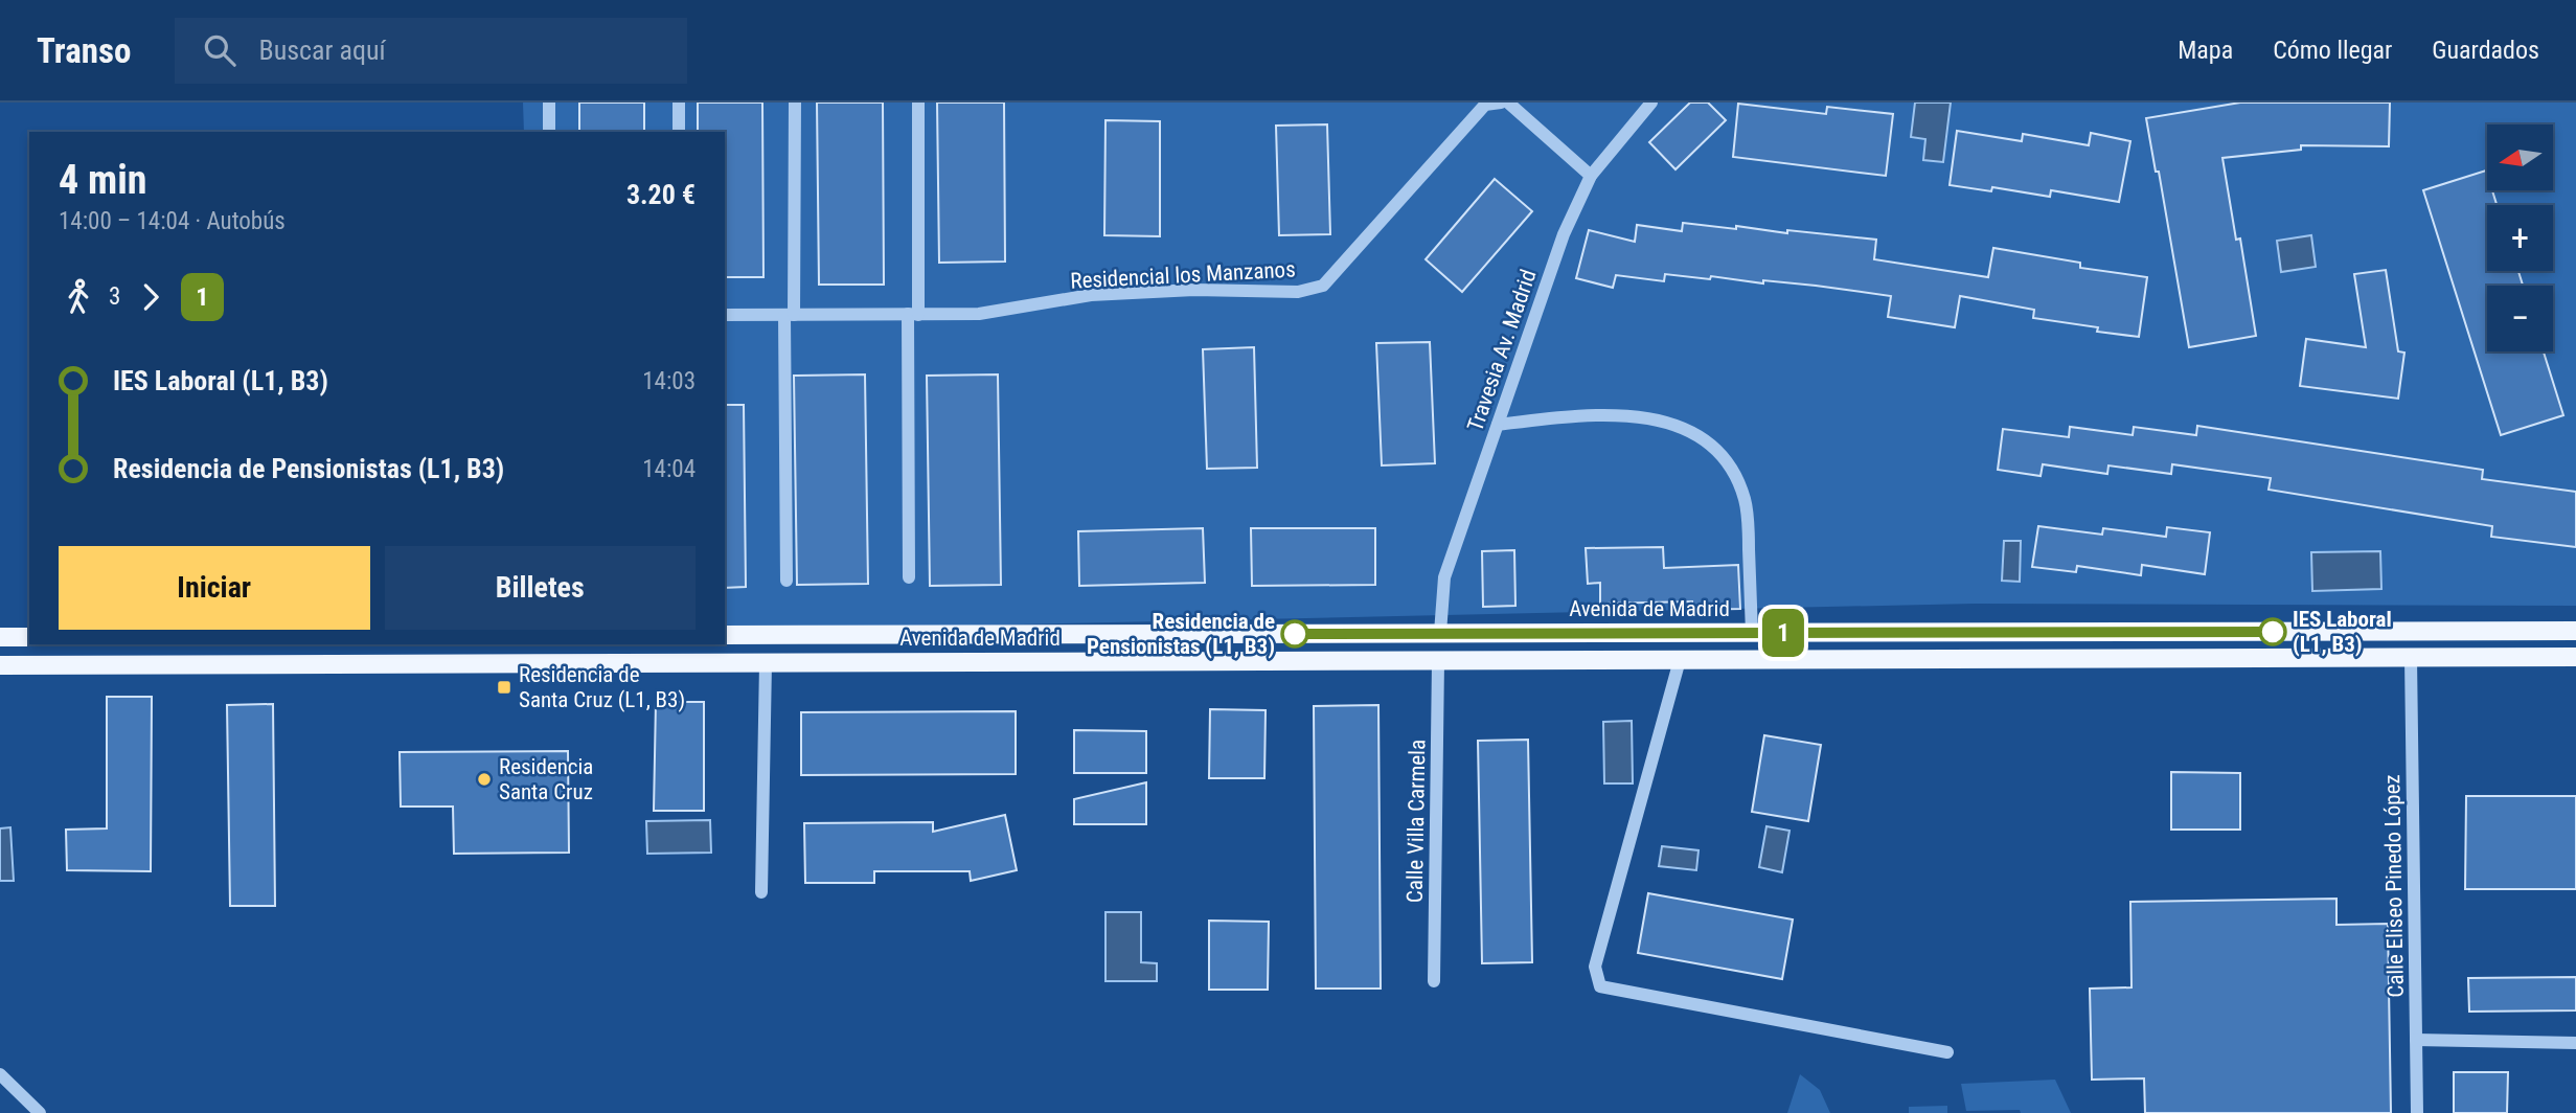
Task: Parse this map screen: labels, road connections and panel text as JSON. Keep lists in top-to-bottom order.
{
  "streets": {
    "main road": ["Avenida de Madrid"],
    "street": [
      "Residencial los Manzanos",
      "Travesia Av. Madrid",
      "Calle Villa Carmela",
      "Calle Eliseo Pinedo López"
    ]
  },
  "crossings": [
    ["Travesia Av. Madrid", "Avenida de Madrid"],
    ["Avenida de Madrid", "Calle Villa Carmela"],
    ["Avenida de Madrid", "Calle Eliseo Pinedo López"]
  ],
  "places": {
    "other": ["IES Laboral (L1, B3)", "Residencia de Pensionistas (L1, B3)", "Residencia Santa Cruz"],
    "transit": ["Residencia de Santa Cruz (L1, B3)"]
  },
  "lines": ["bus line 1"],
  "north": "left",
  "page": {
    "header": "Transo",
    "search": "Buscar aquí",
    "nav": ["Mapa", "Cómo llegar", "Guardados"],
    "on_map": "1",
    "map_buttons": ["+", "−"],
    "heading": ["4 min", "14:00 – 14:04 · Autobús", "3.20 €"],
    "legs": ["3", "1"],
    "list": [
      {
        "name": "IES Laboral (L1, B3)",
        "value": "14:03"
      },
      {
        "name": "Residencia de Pensionistas (L1, B3)",
        "value": "14:04"
      }
    ],
    "buttons": ["Iniciar", "Billetes"]
  }
}
